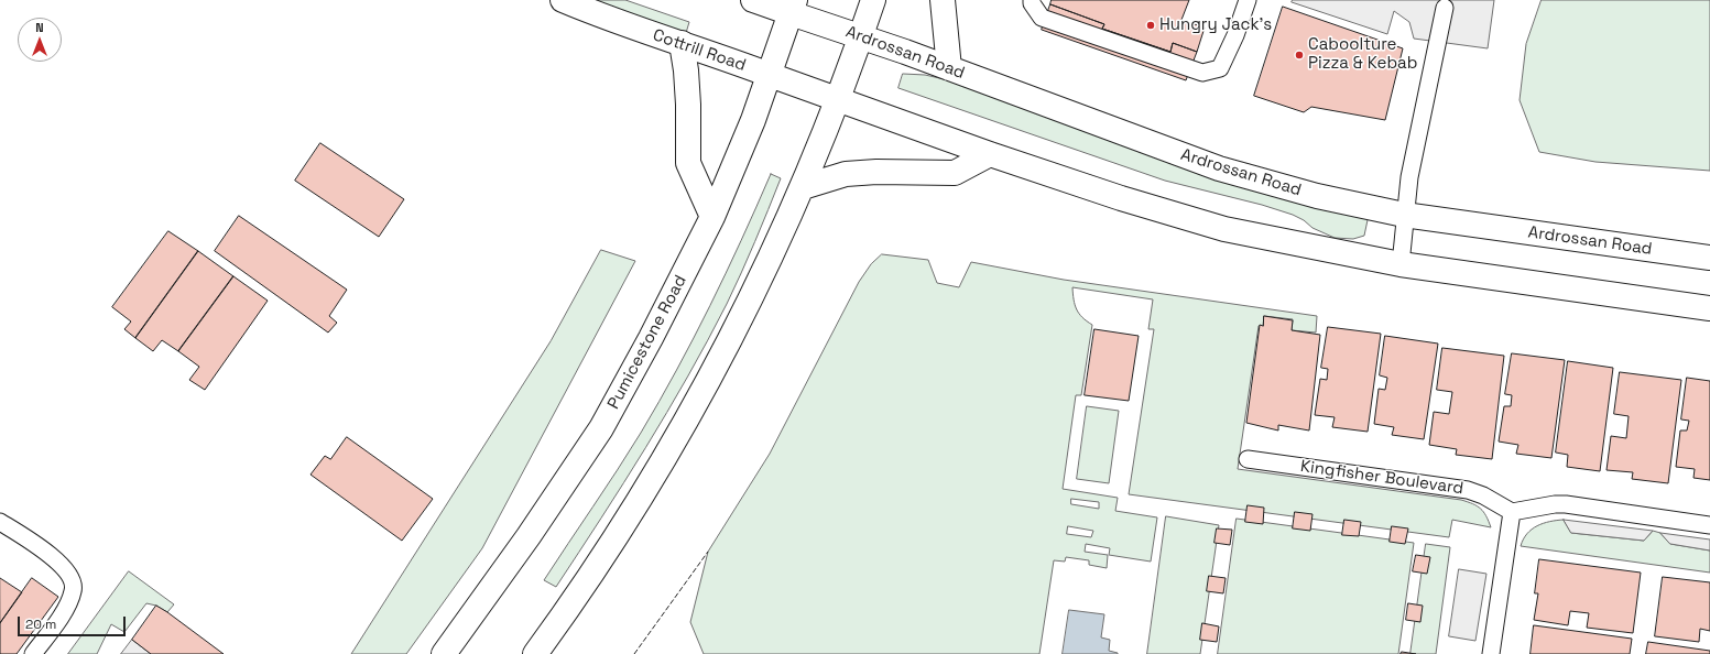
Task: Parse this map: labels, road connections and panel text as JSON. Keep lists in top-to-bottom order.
{
  "streets": {
    "main road": ["Cottrill Road", "Ardrossan Road", "Pumicestone Road"],
    "lane": ["Kingfisher Boulevard"]
  },
  "crossings": [
    ["Cottrill Road", "Pumicestone Road"],
    ["Ardrossan Road", "Pumicestone Road"]
  ],
  "places": ["Hungry Jack's", "Caboolture Pizza & Kebab"],
  "scale_bar": "20 m",
  "north": "top"
}
